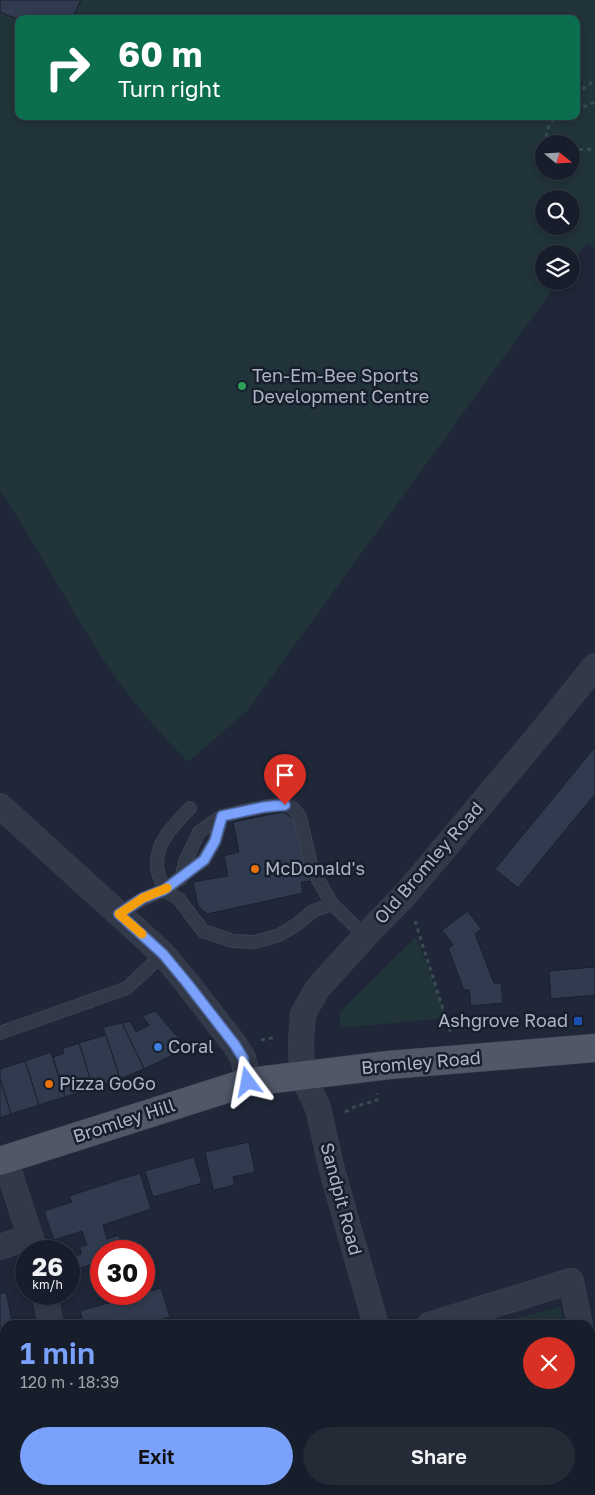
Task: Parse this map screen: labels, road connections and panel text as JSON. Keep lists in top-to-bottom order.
{
  "streets": {
    "main road": ["Bromley Road", "Bromley Hill"],
    "street": ["Old Bromley Road", "Sandpit Road"]
  },
  "crossings": [
    ["Old Bromley Road", "Bromley Road"],
    ["Old Bromley Road", "Sandpit Road"],
    ["Bromley Road", "Bromley Hill"],
    ["Bromley Road", "Sandpit Road"]
  ],
  "places": {
    "other": [
      "Ten-Em-Bee Sports Development Centre",
      "McDonald's",
      "Coral",
      "Pizza GoGo"
    ],
    "transit": ["Ashgrove Road"]
  },
  "north": "right",
  "page": {
    "turn": ["60 m", "Turn right"],
    "speed": "26 km/h",
    "limit": "30",
    "heading": ["1 min", "120 m · 18:39"],
    "buttons": ["Exit", "Share"]
  }
}
